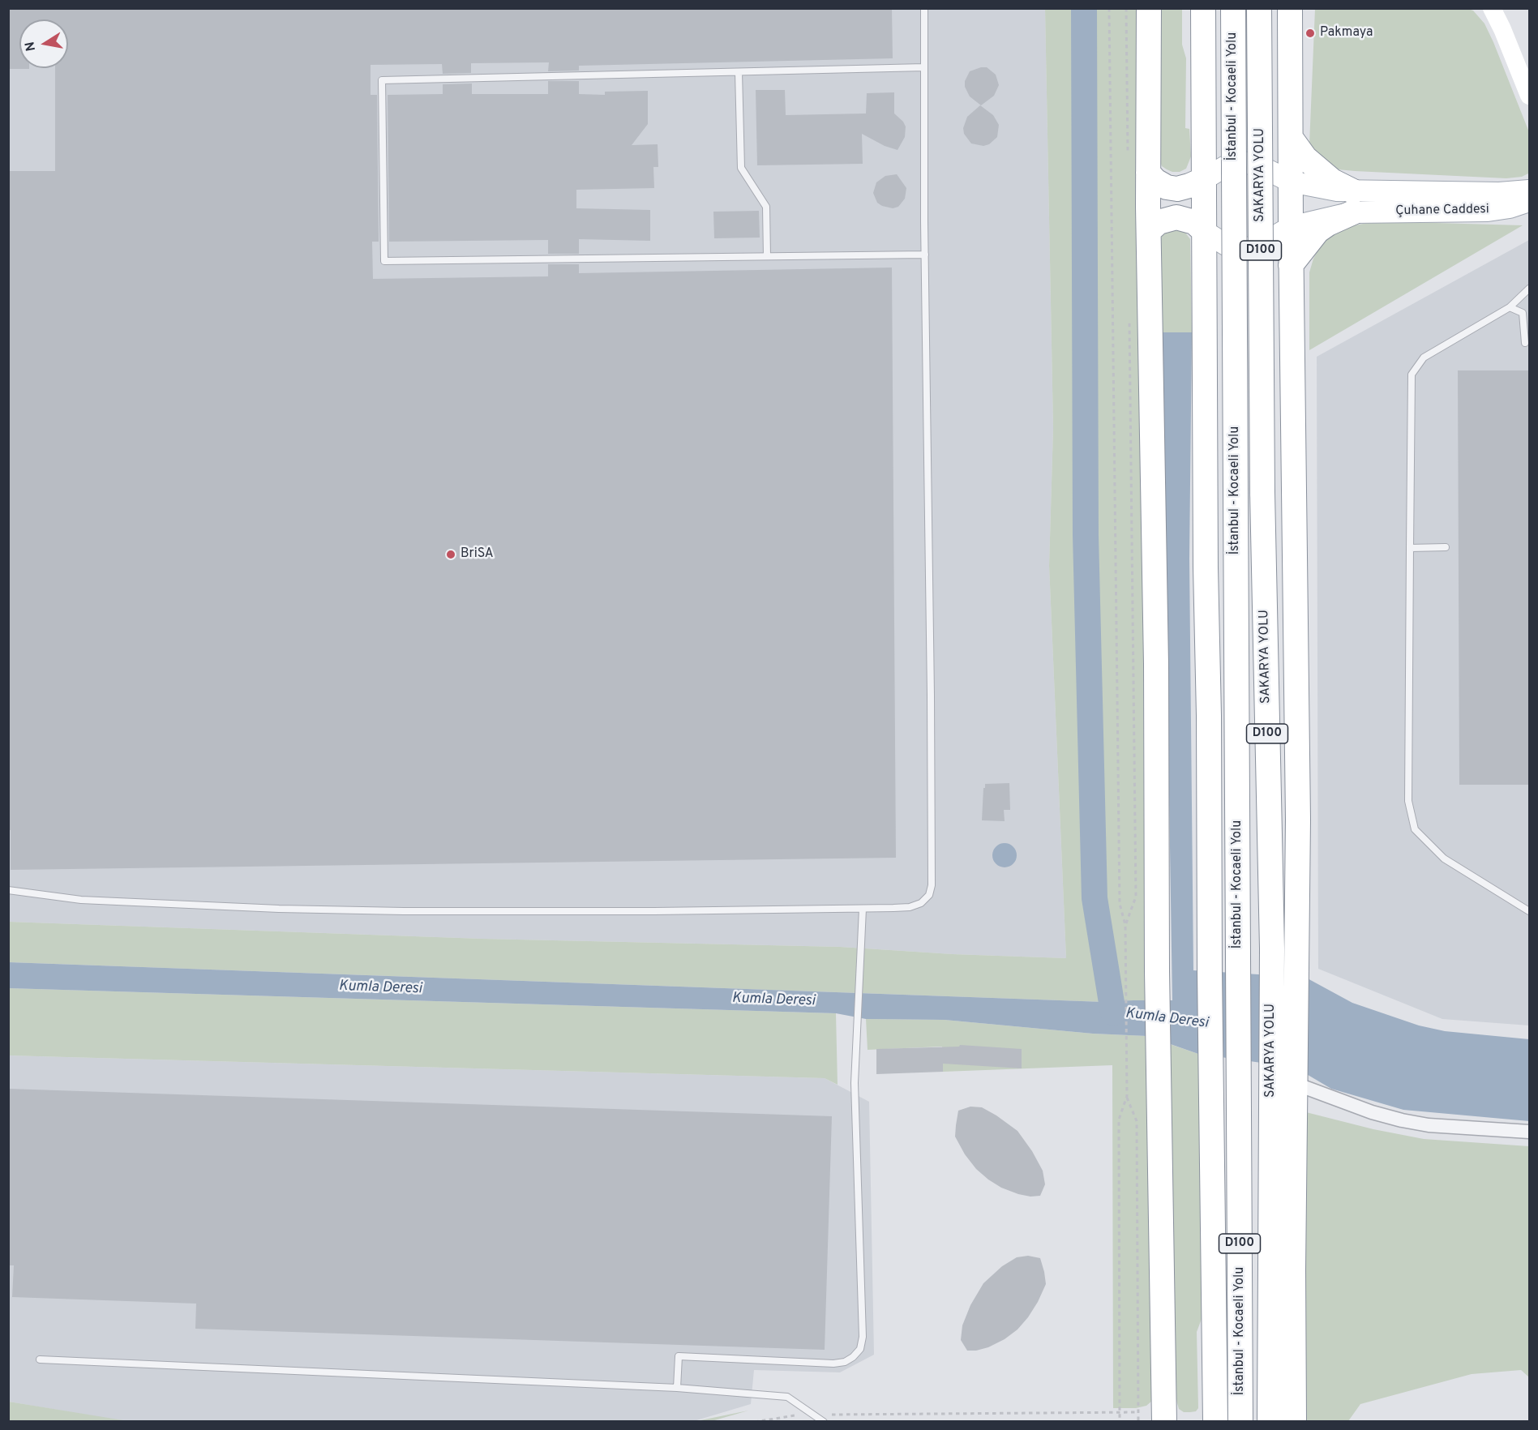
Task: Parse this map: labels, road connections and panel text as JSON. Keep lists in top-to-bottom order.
{
  "streets": {
    "highway": ["İstanbul - Kocaeli Yolu", "SAKARYA YOLU", "D100"],
    "main road": ["Çuhane Caddesi"]
  },
  "water": ["Kumla Deresi"],
  "places": ["Pakmaya", "BriSA"],
  "north": "left"
}
